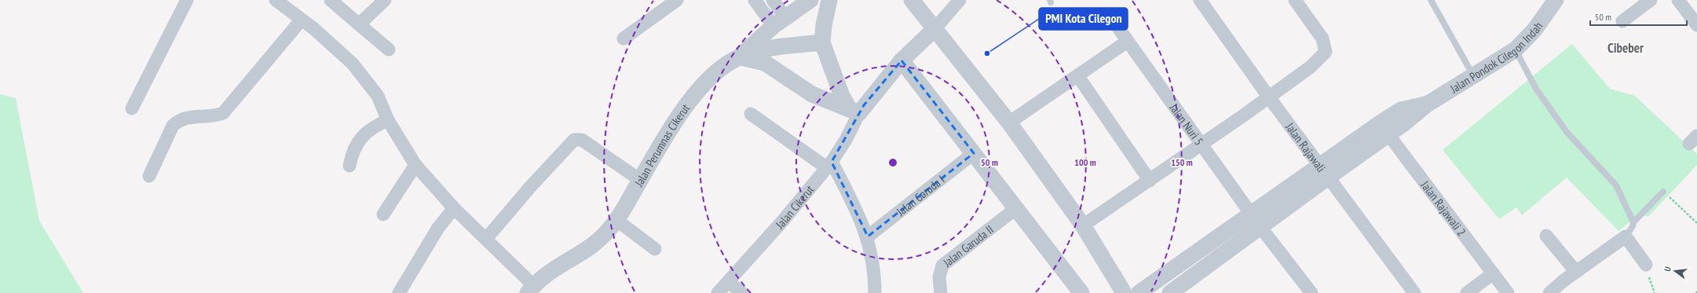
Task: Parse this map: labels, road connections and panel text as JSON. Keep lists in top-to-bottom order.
{
  "streets": {
    "street": [
      "Jalan Pondok Cilegon Indah",
      "Jalan Nuri 5",
      "Jalan Perumnas Cikerut",
      "Jalan Rajawali",
      "Jalan Garuda I",
      "Jalan Cikerut",
      "Jalan Rajawali 2",
      "Jalan Garuda II"
    ]
  },
  "crossings": [
    ["Jalan Pondok Cilegon Indah", "Jalan Rajawali"],
    ["Jalan Pondok Cilegon Indah", "Jalan Rajawali 2"]
  ],
  "districts": ["Cibeber"],
  "places": ["PMI Kota Cilegon"],
  "scale_bar": "50 m",
  "north": "left",
  "rings": ["50 m", "100 m", "150 m"]
}
